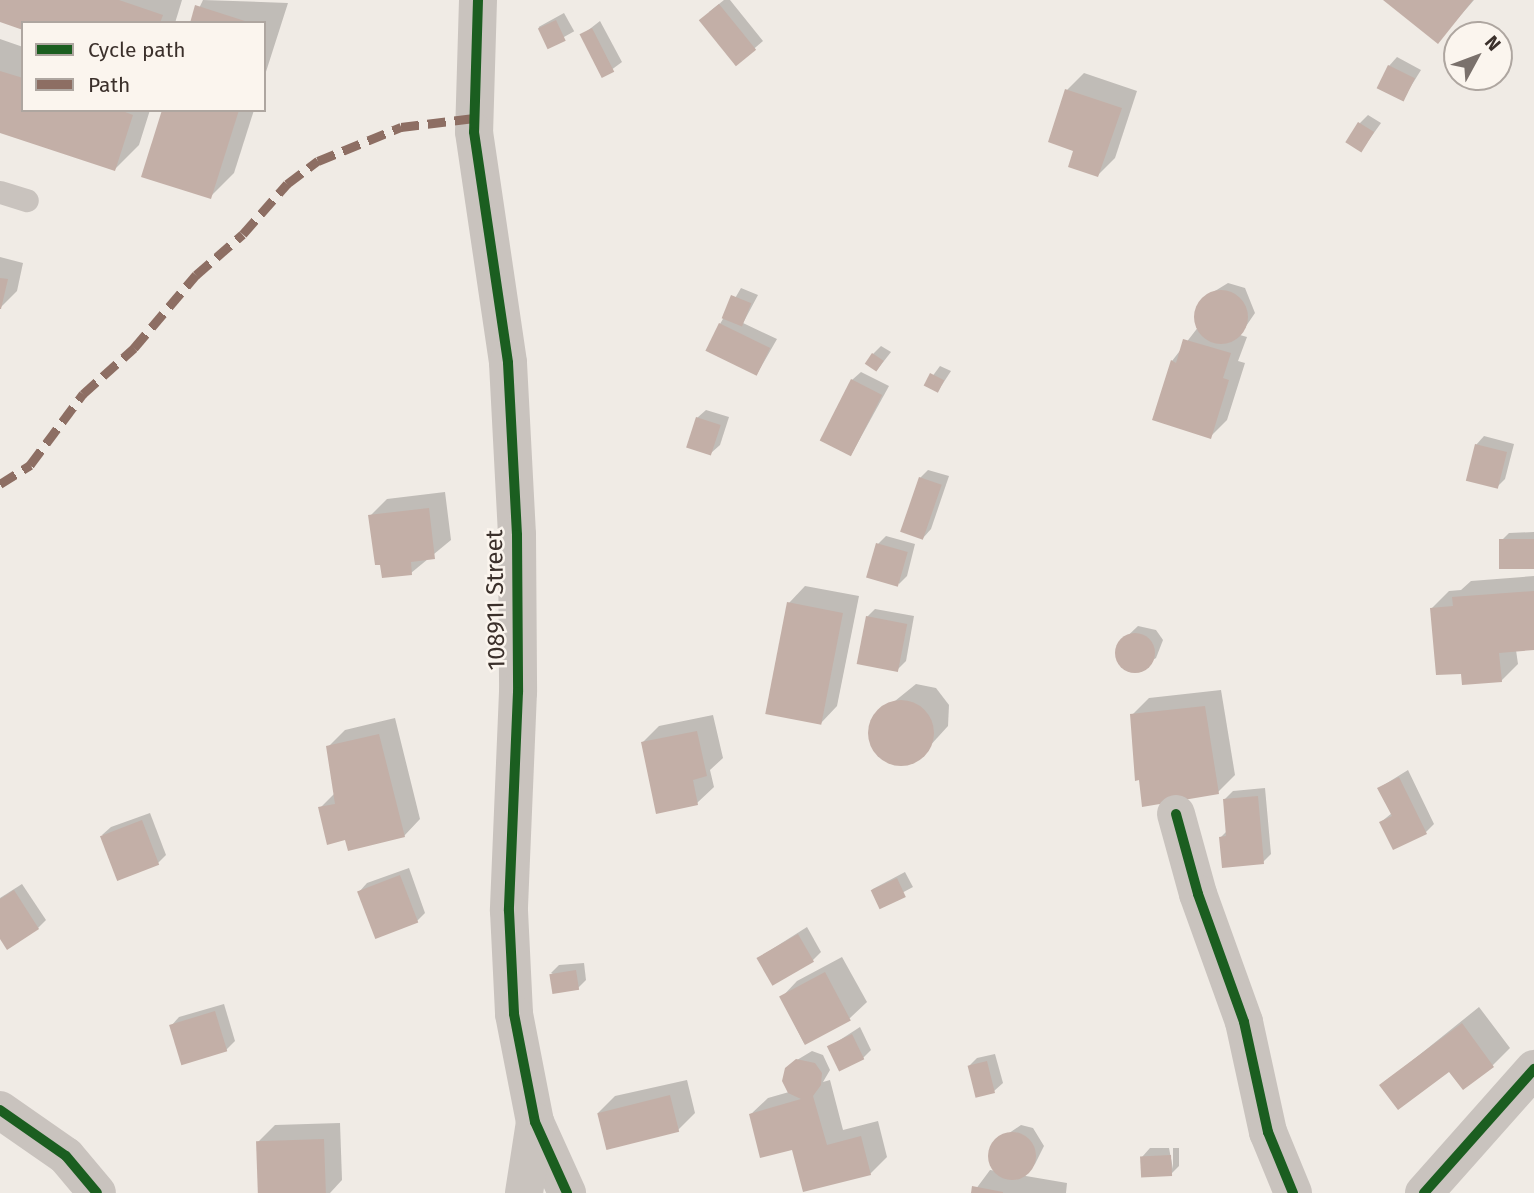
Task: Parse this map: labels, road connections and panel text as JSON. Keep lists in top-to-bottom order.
{
  "streets": {
    "street": ["108911 Street"]
  },
  "legend": ["Cycle path", "Path"],
  "north": "top right"
}
